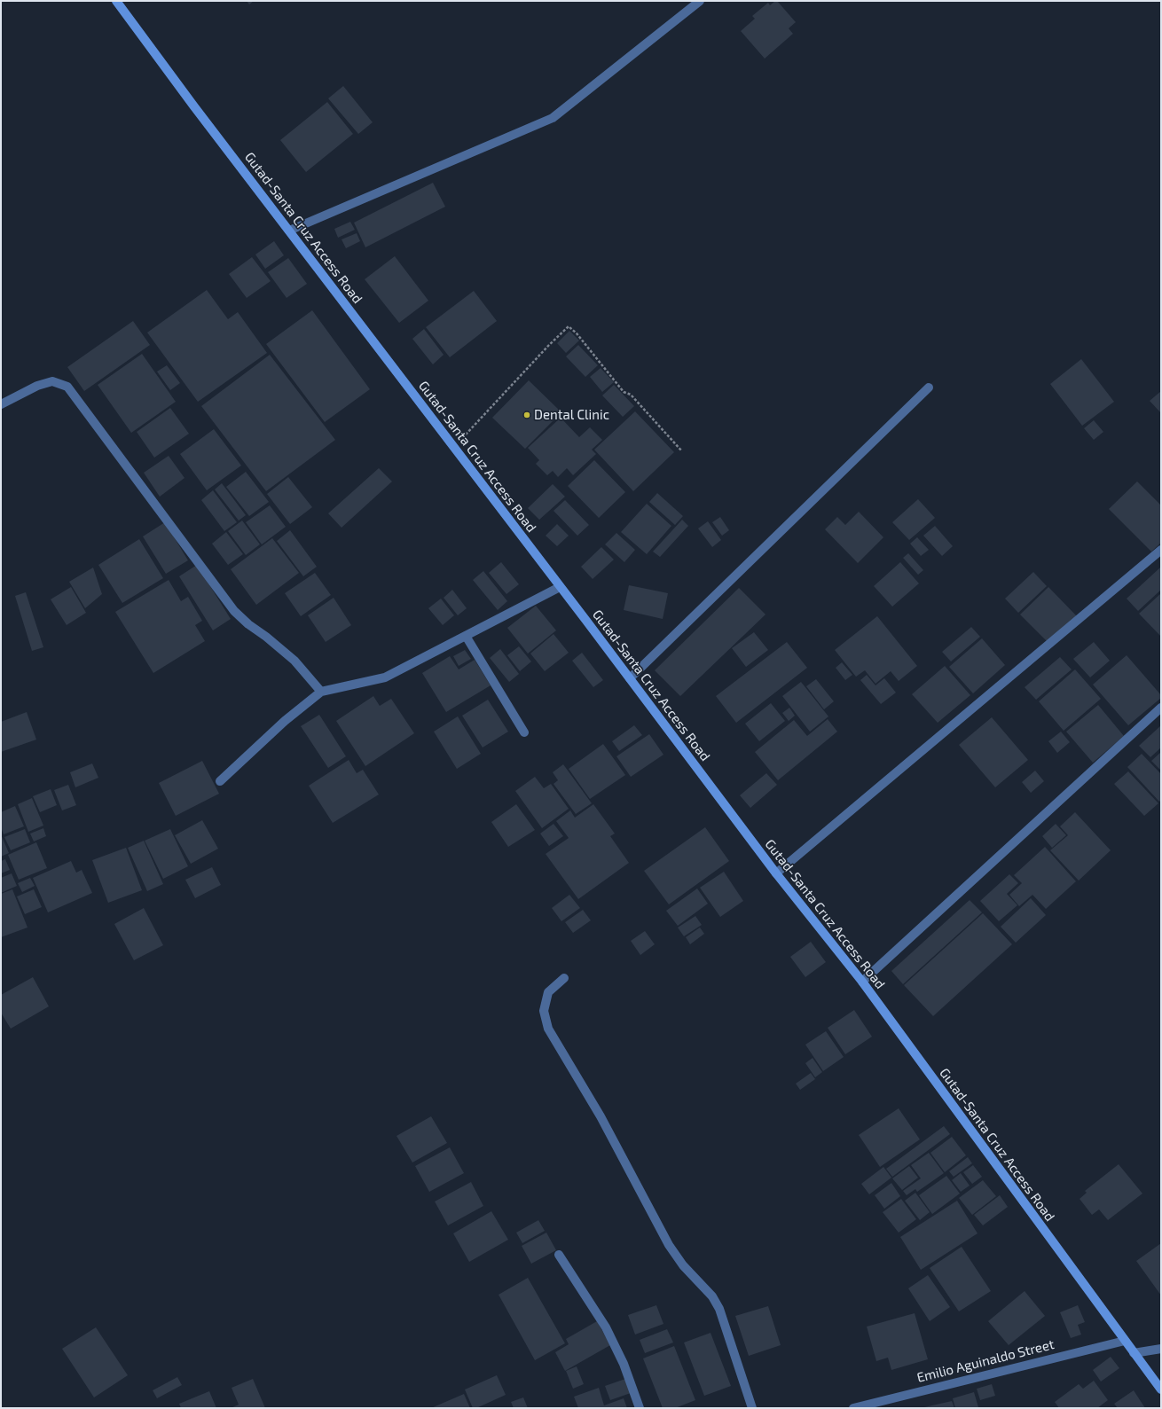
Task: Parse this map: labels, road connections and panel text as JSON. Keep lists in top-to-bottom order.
{
  "streets": {
    "main road": ["Gutad-Santa Cruz Access Road"],
    "street": ["Emilio Aguinaldo Street"]
  },
  "crossings": [
    ["Gutad-Santa Cruz Access Road", "Emilio Aguinaldo Street"]
  ],
  "places": ["Dental Clinic"]
}
